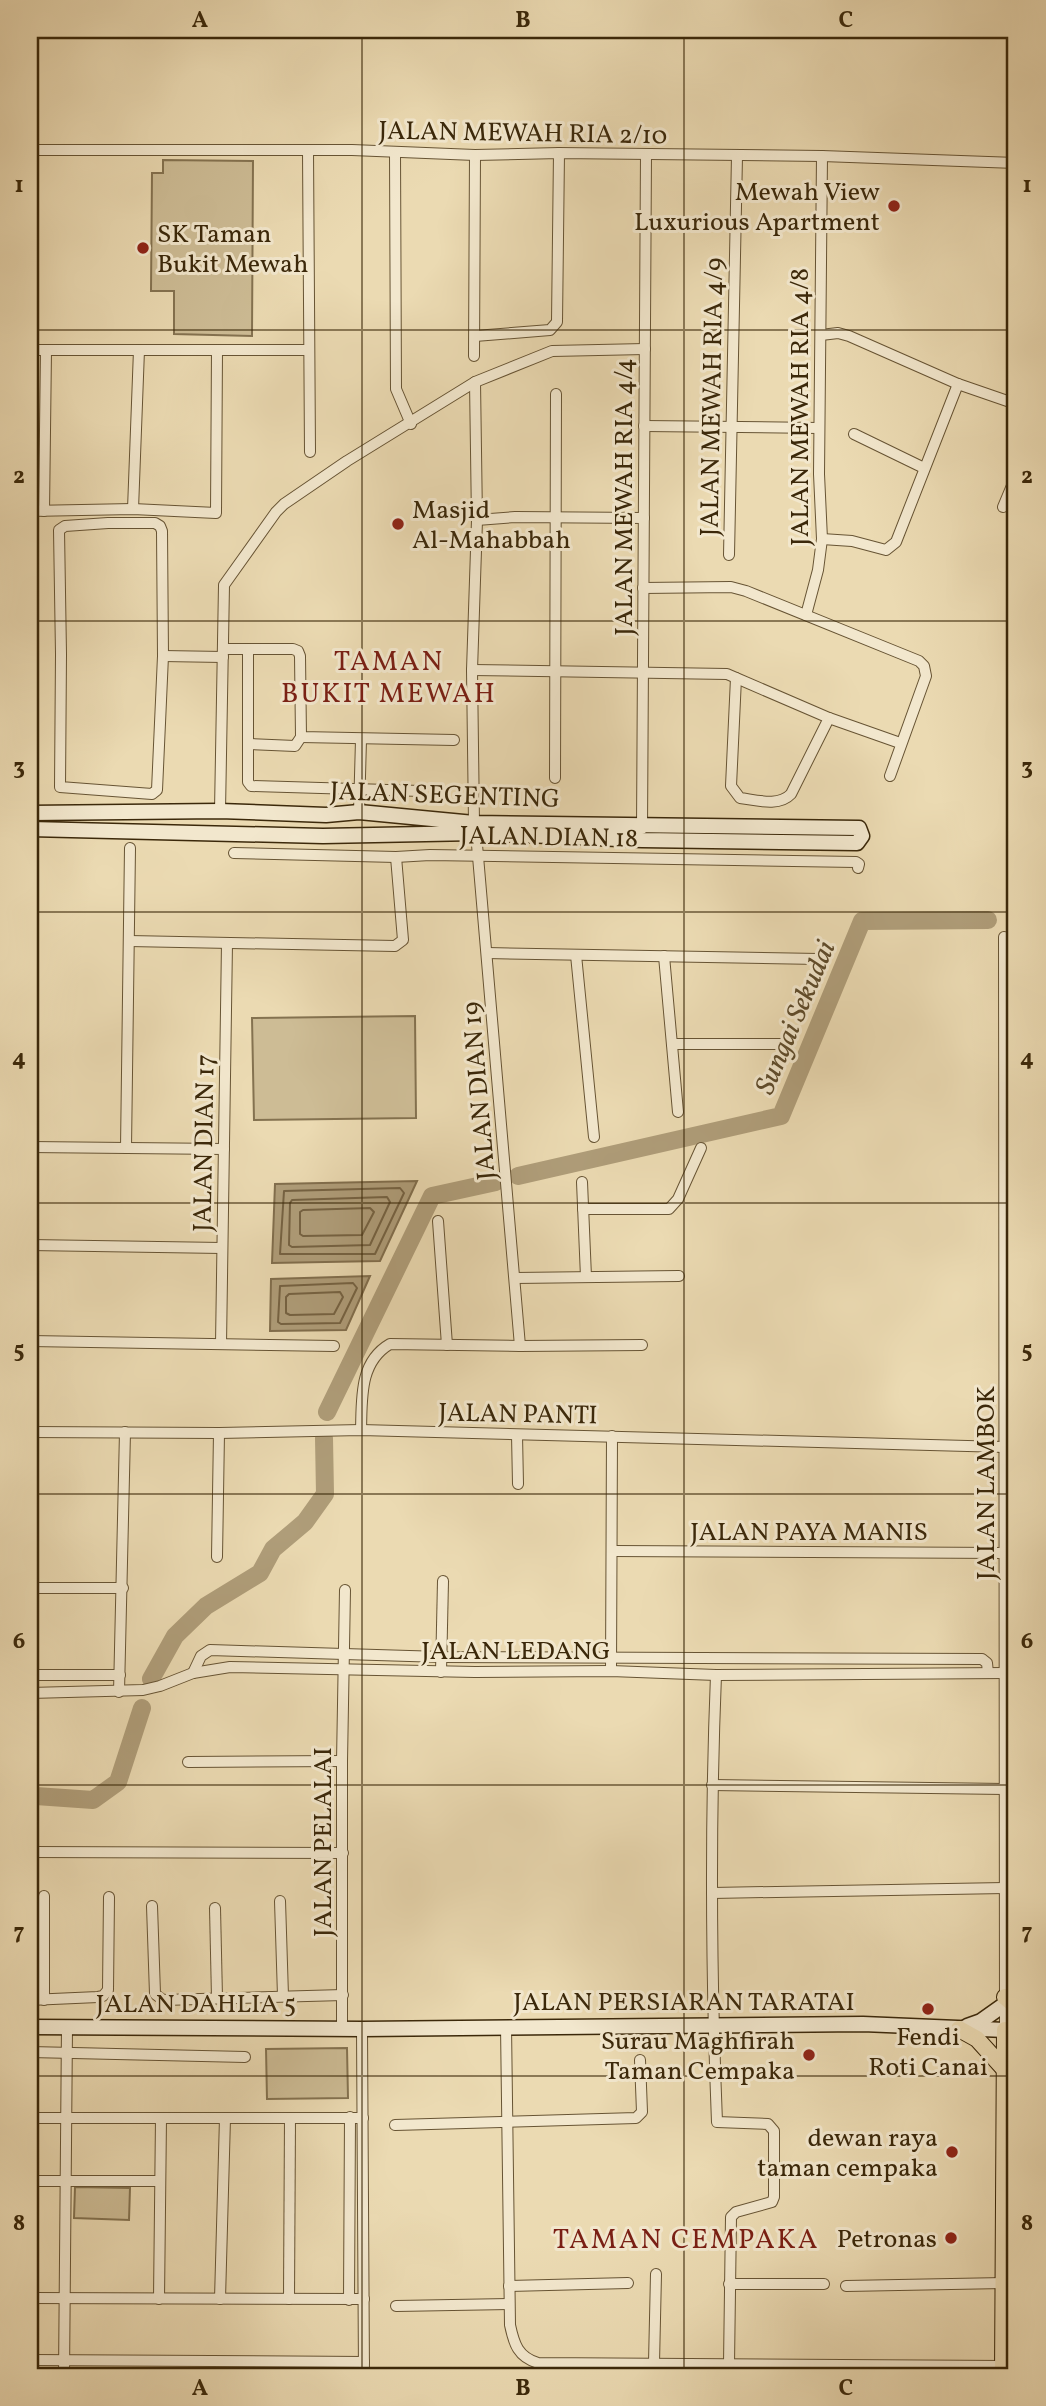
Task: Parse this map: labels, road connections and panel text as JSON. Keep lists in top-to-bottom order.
{
  "streets": {
    "street": [
      "JALAN MEWAH RIA 2/10",
      "JALAN MEWAH RIA 4/9",
      "JALAN MEWAH RIA 4/8",
      "JALAN MEWAH RIA 4/4",
      "JALAN SEGENTING",
      "JALAN DIAN 18",
      "JALAN DIAN 19",
      "JALAN DIAN 17",
      "JALAN PANTI",
      "JALAN LAMBOK",
      "JALAN PAYA MANIS",
      "JALAN LEDANG",
      "JALAN PELALAI",
      "JALAN PERSIARAN TARATAI",
      "JALAN DAHLIA 5"
    ]
  },
  "crossings": [
    ["JALAN MEWAH RIA 2/10", "JALAN MEWAH RIA 4/9"],
    ["JALAN MEWAH RIA 2/10", "JALAN MEWAH RIA 4/8"],
    ["JALAN MEWAH RIA 2/10", "JALAN MEWAH RIA 4/4"],
    ["JALAN MEWAH RIA 4/4", "JALAN SEGENTING"],
    ["JALAN SEGENTING", "JALAN DIAN 19"],
    ["JALAN DIAN 18", "JALAN DIAN 19"],
    ["JALAN PANTI", "JALAN LAMBOK"],
    ["JALAN LAMBOK", "JALAN PAYA MANIS"],
    ["JALAN LAMBOK", "JALAN LEDANG"],
    ["JALAN LAMBOK", "JALAN PERSIARAN TARATAI"],
    ["JALAN LEDANG", "JALAN PELALAI"],
    ["JALAN PELALAI", "JALAN DAHLIA 5"],
    ["JALAN PERSIARAN TARATAI", "JALAN DAHLIA 5"]
  ],
  "districts": ["TAMAN BUKIT MEWAH", "TAMAN CEMPAKA"],
  "water": ["Sungai Sekudai"],
  "places": [
    "Mewah View Luxurious Apartment",
    "SK Taman Bukit Mewah",
    "Masjid Al-Mahabbah",
    "Fendi Roti Canai",
    "Surau Maghfirah Taman Cempaka",
    "dewan raya taman cempaka",
    "Petronas"
  ],
  "grid": {
    "columns": ["A", "B", "C"],
    "rows": [
      "1",
      "2",
      "3",
      "4",
      "5",
      "6",
      "7",
      "8"
    ]
  }
}
